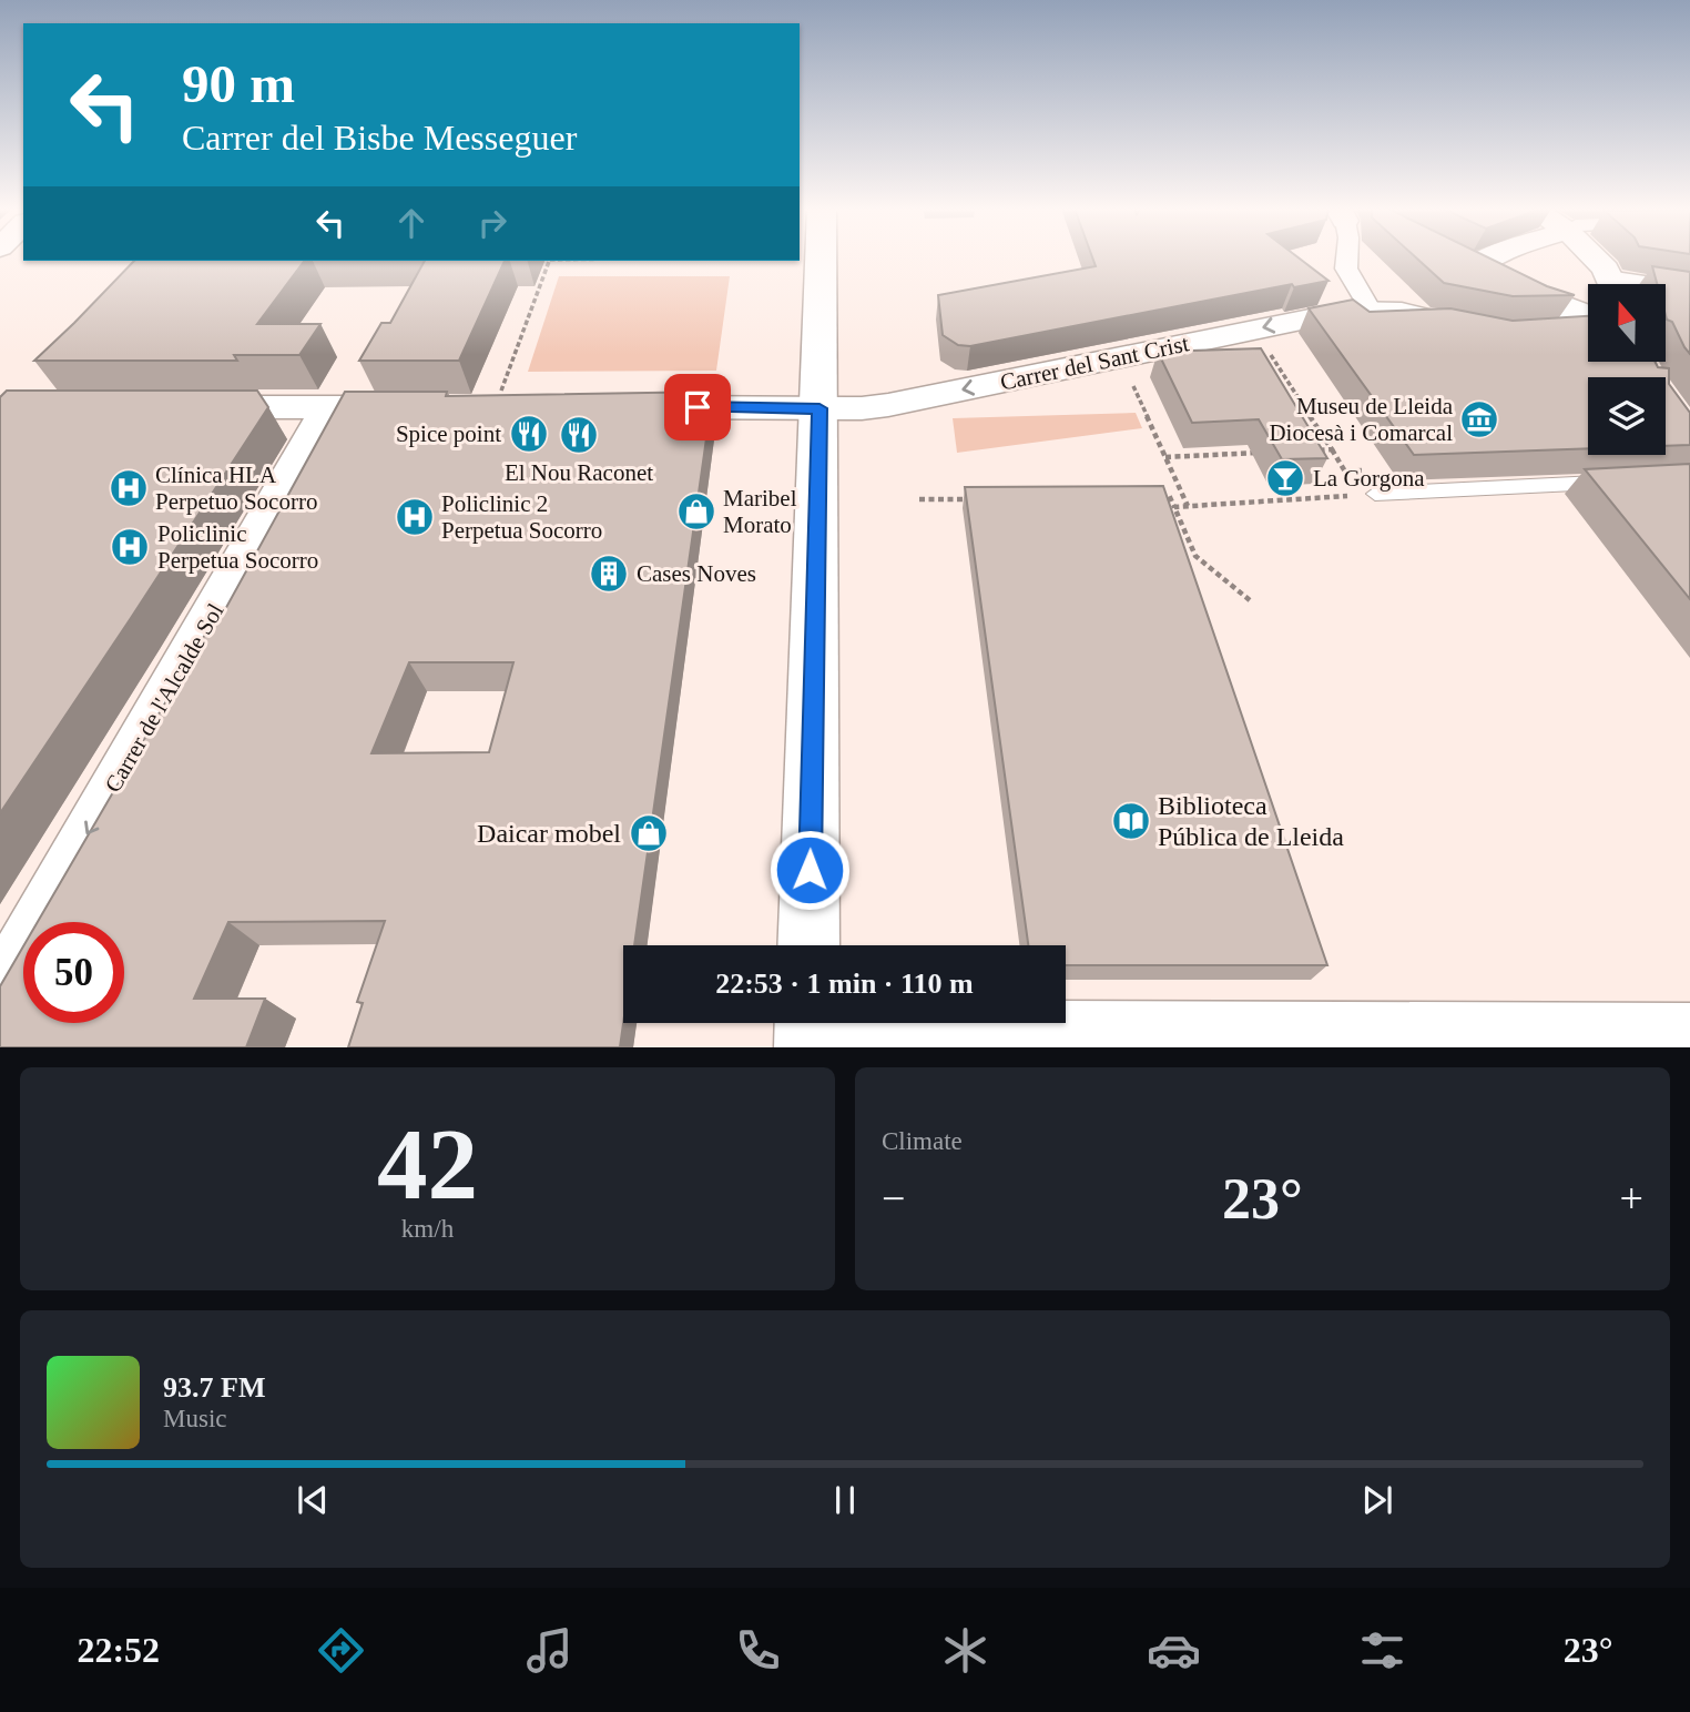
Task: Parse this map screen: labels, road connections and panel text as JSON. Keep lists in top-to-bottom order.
{
  "streets": {
    "street": ["Carrer del Sant Crist", "Carrer de l'Alcalde Sol"]
  },
  "one_way": ["Carrer del Sant Crist", "Carrer de l'Alcalde Sol"],
  "places": {
    "museum": ["Museu de Lleida Diocesà i Comarcal"],
    "restaurant": ["Spice point", "El Nou Raconet"],
    "bar": ["La Gorgona"],
    "hospital": ["Clínica HLA Perpetuo Socorro", "Policlinic 2 Perpetua Socorro", "Policlinic Perpetua Socorro"],
    "shop": ["Maribel Morato", "Daicar mobel"],
    "building": ["Cases Noves"],
    "library": ["Biblioteca Pública de Lleida"]
  },
  "north": "top",
  "page": {
    "turn": ["90 m", "Carrer del Bisbe Messeguer"],
    "limit": "50",
    "trip": "22:53 · 1 min · 110 m",
    "tile": [
      ["42", "km/h"],
      "Climate"
    ],
    "heat": ["−", "23°", "+"],
    "song": ["93.7 FM", "Music"],
    "tabs": ["22:52", "23°"]
  }
}
